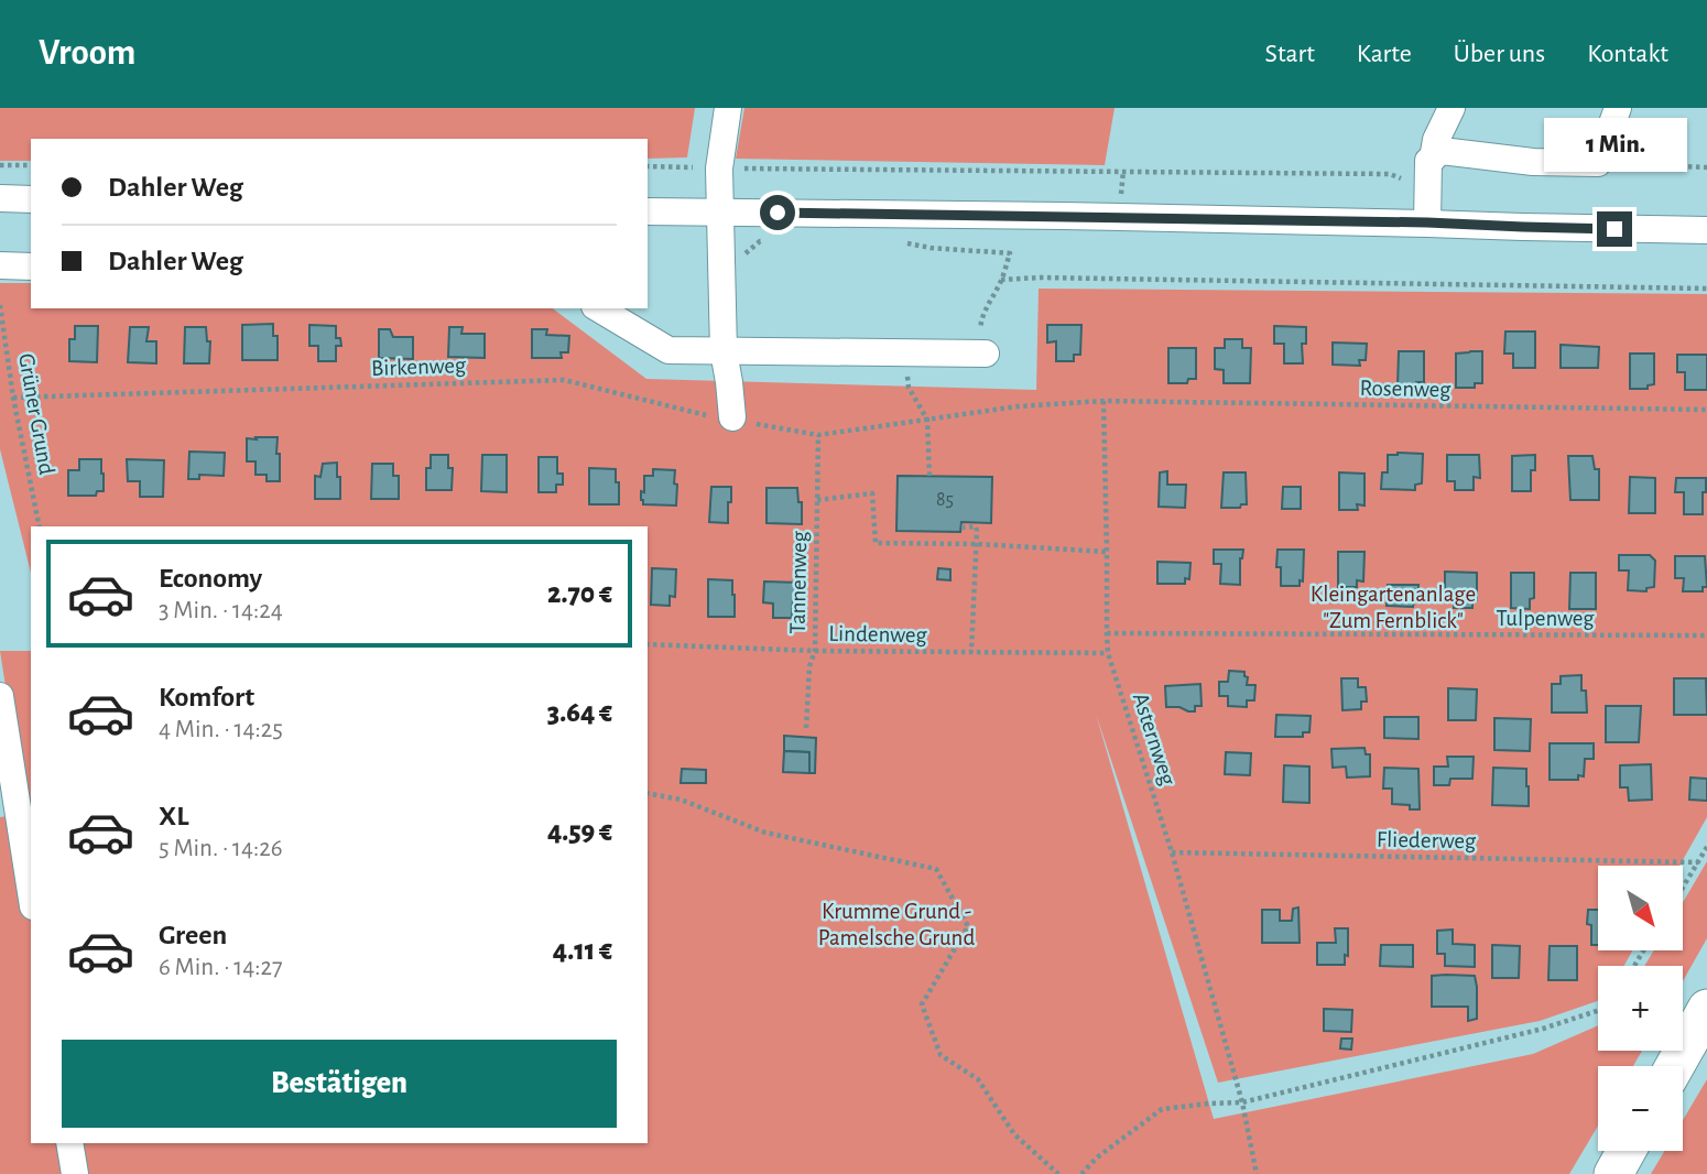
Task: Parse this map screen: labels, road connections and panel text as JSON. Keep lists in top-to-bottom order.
{
  "streets": {
    "path": [
      "Birkenweg",
      "Rosenweg",
      "Grüner Grund",
      "Tannenweg",
      "Tulpenweg",
      "Lindenweg",
      "Asternweg",
      "Fliederweg"
    ]
  },
  "crossings": [
    ["Birkenweg", "Rosenweg"],
    ["Birkenweg", "Grüner Grund"],
    ["Birkenweg", "Tannenweg"],
    ["Rosenweg", "Asternweg"],
    ["Tannenweg", "Lindenweg"],
    ["Tulpenweg", "Asternweg"],
    ["Lindenweg", "Asternweg"],
    ["Asternweg", "Fliederweg"]
  ],
  "parks": ["Kleingartenanlage \"Zum Fernblick\"", "Krumme Grund - Pamelsche Grund"],
  "house_numbers": ["85"],
  "north": "bottom right",
  "page": {
    "header": "Vroom",
    "nav": [
      "Start",
      "Karte",
      "Über uns",
      "Kontakt"
    ],
    "bubble": "1 Min.",
    "banner": ["Dahler Weg", "Dahler Weg"],
    "list": [
      {
        "name": "Economy",
        "note": "3 Min. · 14:24",
        "value": "2.70 €"
      },
      {
        "name": "Komfort",
        "note": "4 Min. · 14:25",
        "value": "3.64 €"
      },
      {
        "name": "XL",
        "note": "5 Min. · 14:26",
        "value": "4.59 €"
      },
      {
        "name": "Green",
        "note": "6 Min. · 14:27",
        "value": "4.11 €"
      }
    ],
    "map_buttons": ["+", "−"],
    "buttons": "Bestätigen"
  }
}
